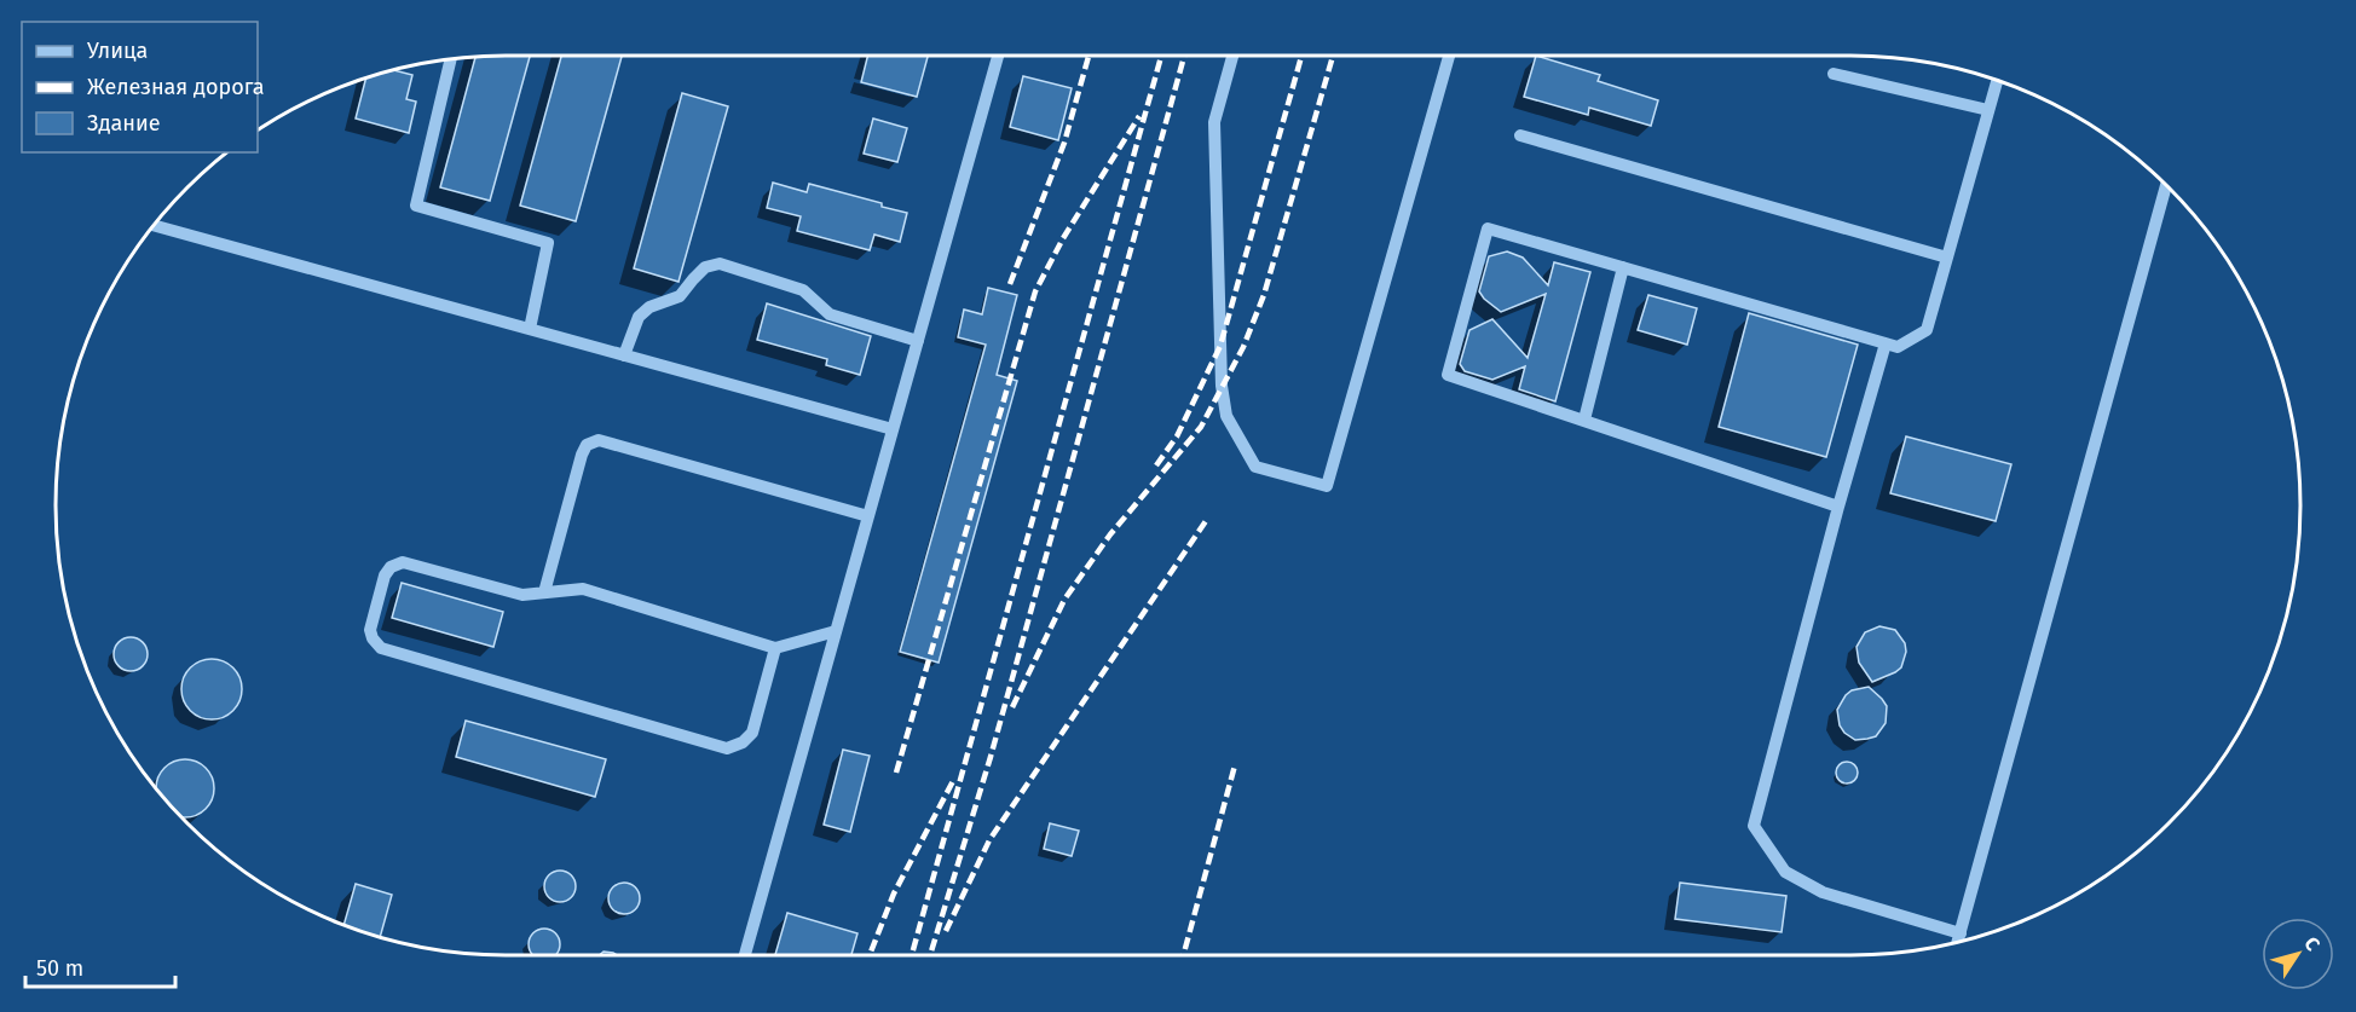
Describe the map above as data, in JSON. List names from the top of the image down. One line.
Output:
{"legend":["Улица","Железная дорога","Здание"],"scale_bar":"50 m","north":"top right"}
